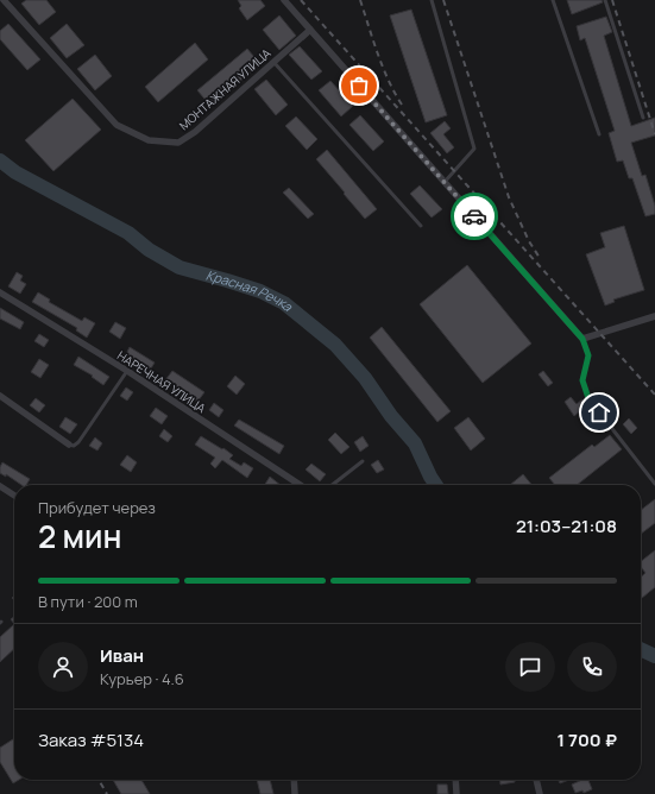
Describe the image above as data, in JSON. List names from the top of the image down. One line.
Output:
{"streets":{"street":["МОНТАЖНАЯ УЛИЦА","НАРЕЧНАЯ УЛИЦА"]},"water":["Красная Речка"],"page":{"heading":["2 мин","Прибудет через","21:03–21:08"],"panel":["Иван","Курьер · 4.6","Заказ #5134","1 700 ₽"],"bar":"В пути · 200 m"}}
